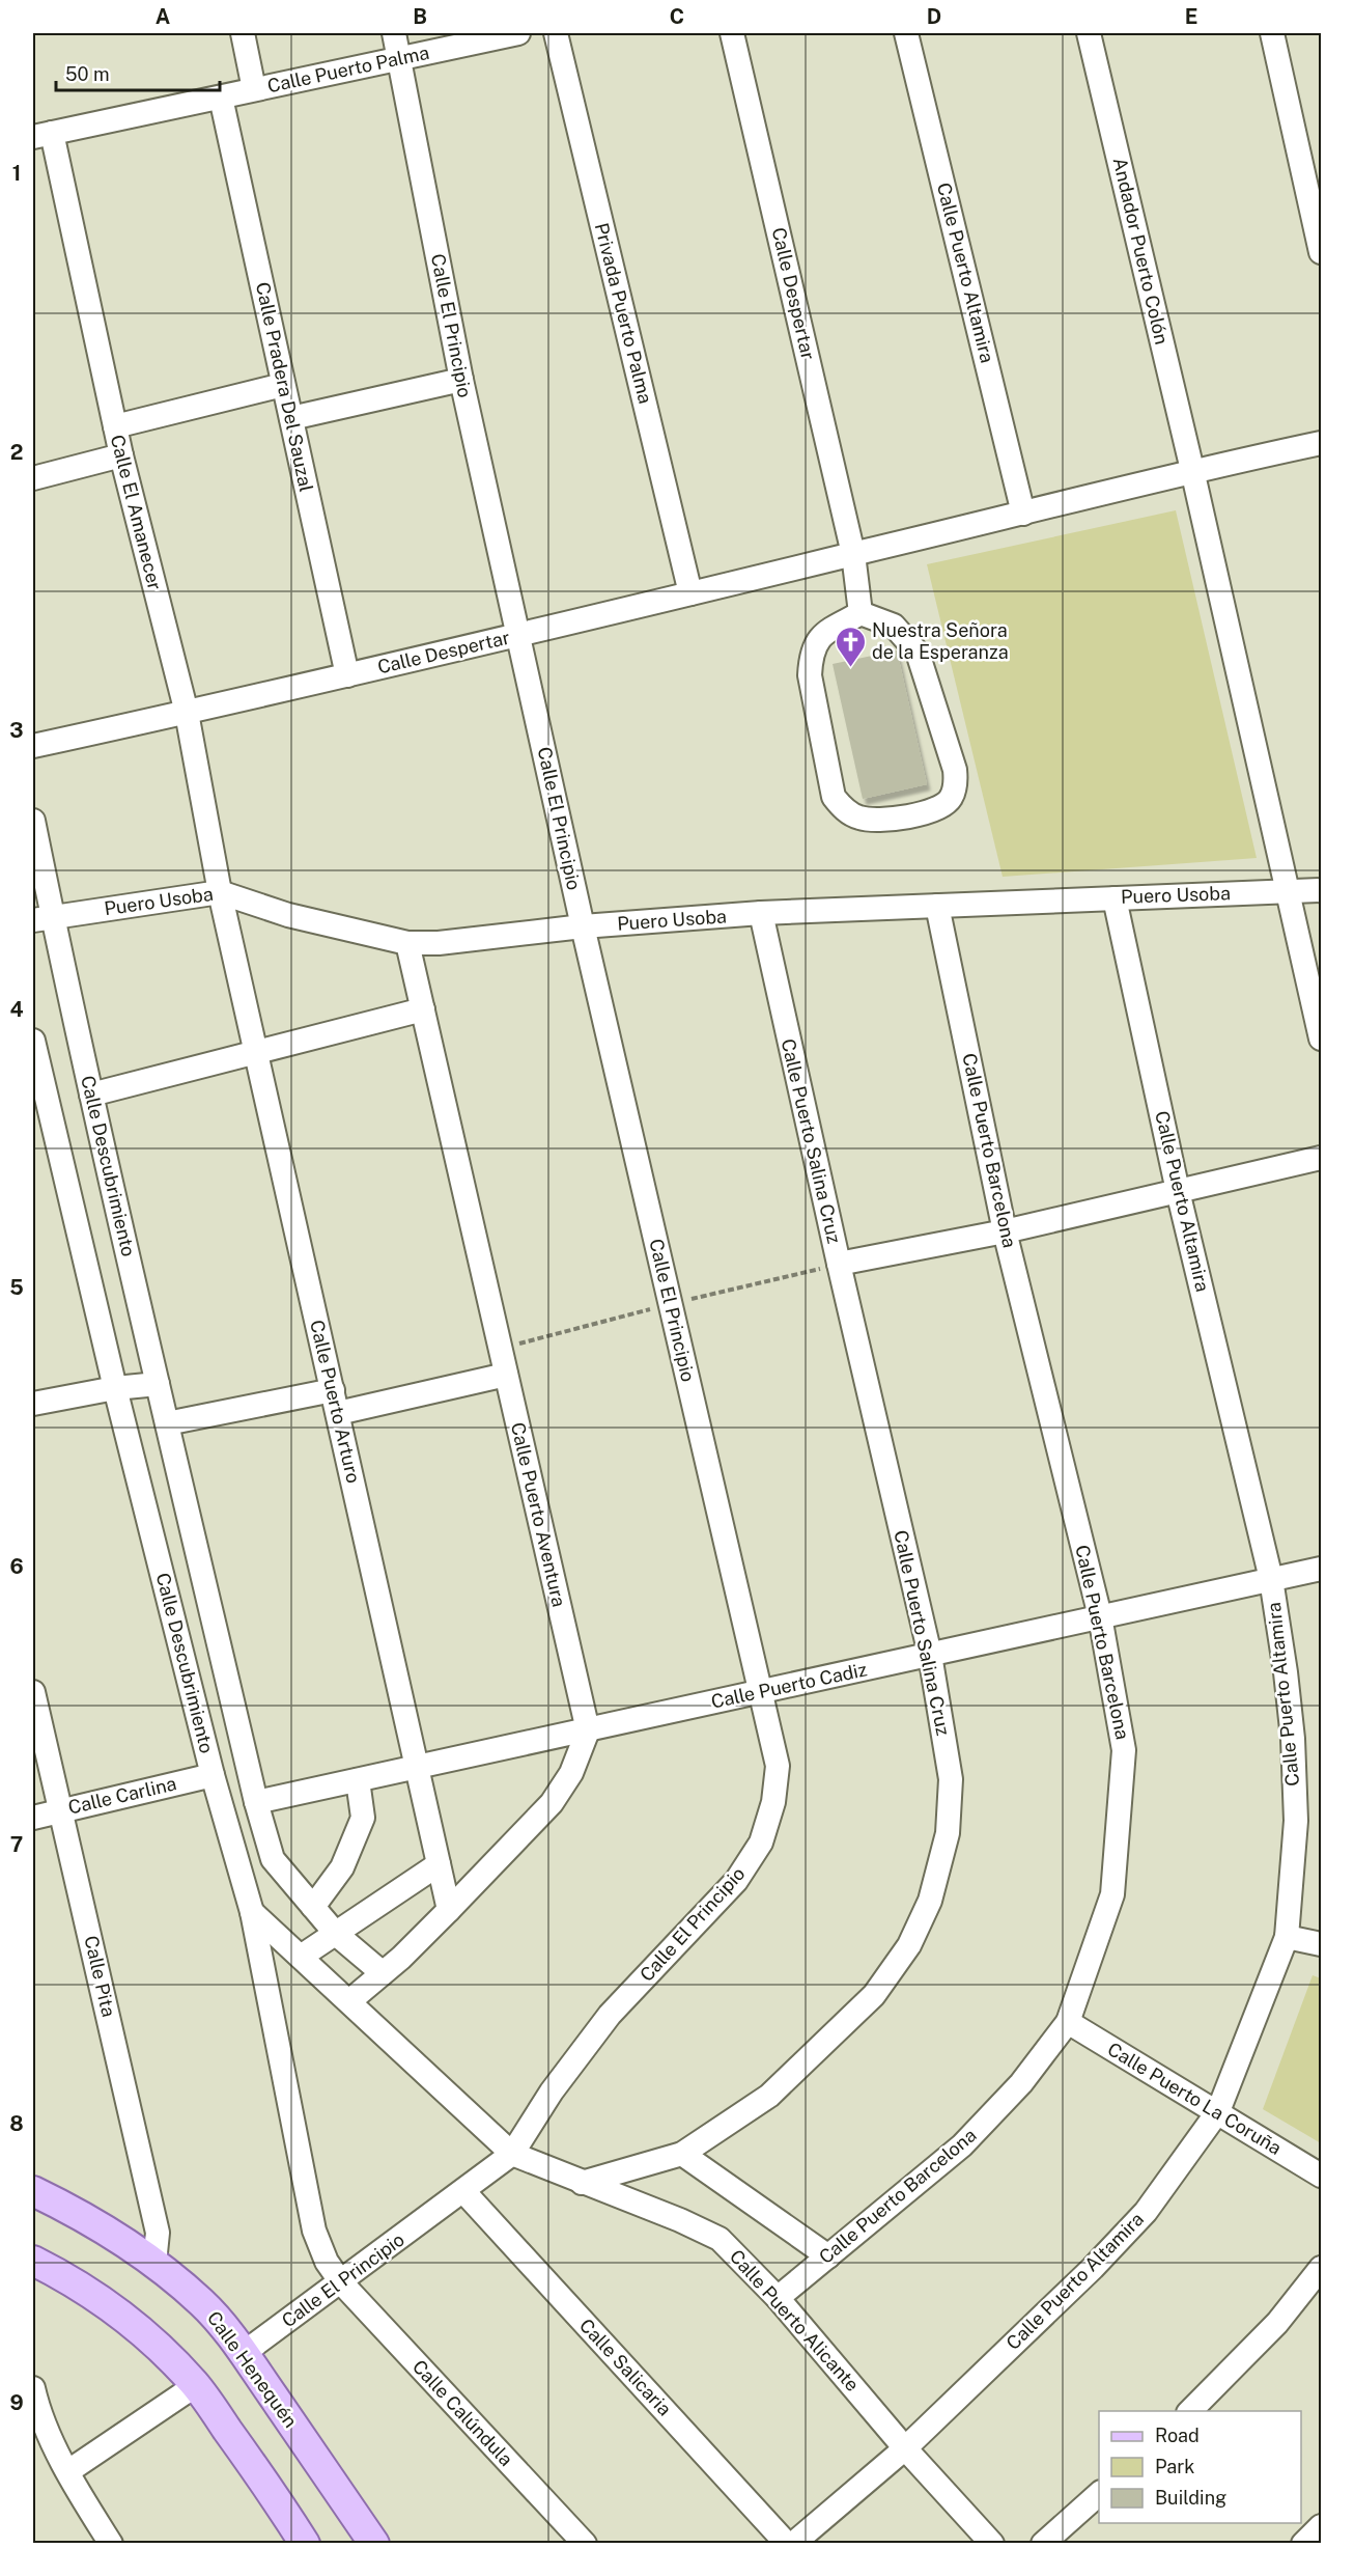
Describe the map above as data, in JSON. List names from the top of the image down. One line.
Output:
{"streets":{"main road":["Calle Henequén"],"street":["Calle Puerto Palma","Andador Puerto Colón","Calle Puerto Altamira","Calle Despertar","Privada Puerto Palma","Calle El Principio","Calle Pradera Del Sauzal","Calle El Amanecer","Puero Usoba","Calle Puerto Salina Cruz","Calle Puerto Barcelona","Calle Descubrimiento","Calle Puerto Arturo","Calle Puerto Aventura","Calle Puerto Cadiz","Calle Carlina","Calle Pita","Calle Puerto La Coruña","Calle Puerto Alicante","Calle Salicaria","Calle Calúndula"]},"crossings":[["Calle Puerto Palma","Calle El Principio"],["Calle Puerto Palma","Calle Pradera Del Sauzal"],["Calle Puerto Palma","Calle El Amanecer"],["Andador Puerto Colón","Calle Despertar"],["Andador Puerto Colón","Puero Usoba"],["Calle Puerto Altamira","Calle Despertar"],["Calle Puerto Altamira","Puero Usoba"],["Calle Puerto Altamira","Calle Puerto Cadiz"],["Calle Puerto Altamira","Calle Puerto La Coruña"],["Calle Puerto Altamira","Calle Puerto Alicante"],["Calle Despertar","Privada Puerto Palma"],["Calle Despertar","Calle El Principio"],["Calle Despertar","Calle Pradera Del Sauzal"],["Calle Despertar","Calle El Amanecer"],["Calle El Principio","Puero Usoba"],["Calle El Principio","Calle Descubrimiento"],["Calle El Principio","Calle Puerto Cadiz"],["Calle El Principio","Calle Puerto Alicante"],["Calle El Principio","Calle Salicaria"],["Calle El Principio","Calle Henequén"],["Calle El Principio","Calle Calúndula"],["Calle El Amanecer","Puero Usoba"],["Calle El Amanecer","Calle Puerto Arturo"],["Puero Usoba","Calle Puerto Salina Cruz"],["Puero Usoba","Calle Puerto Barcelona"],["Puero Usoba","Calle Descubrimiento"],["Puero Usoba","Calle Puerto Arturo"],["Puero Usoba","Calle Puerto Aventura"],["Calle Puerto Salina Cruz","Calle Puerto Cadiz"],["Calle Puerto Salina Cruz","Calle Puerto Alicante"],["Calle Puerto Barcelona","Calle Puerto Cadiz"],["Calle Puerto Barcelona","Calle Puerto La Coruña"],["Calle Puerto Barcelona","Calle Puerto Alicante"],["Calle Descubrimiento","Calle Puerto Cadiz"],["Calle Descubrimiento","Calle Carlina"],["Calle Descubrimiento","Calle Calúndula"],["Calle Puerto Arturo","Calle Puerto Cadiz"],["Calle Puerto Aventura","Calle Puerto Cadiz"],["Calle Carlina","Calle Pita"],["Calle Pita","Calle Henequén"]],"places":{"church":["Nuestra Señora de la Esperanza"]},"legend":["Road","Park","Building"],"scale_bar":"50 m","grid":{"columns":["A","B","C","D","E"],"rows":["1","2","3","4","5","6","7","8","9"]}}
